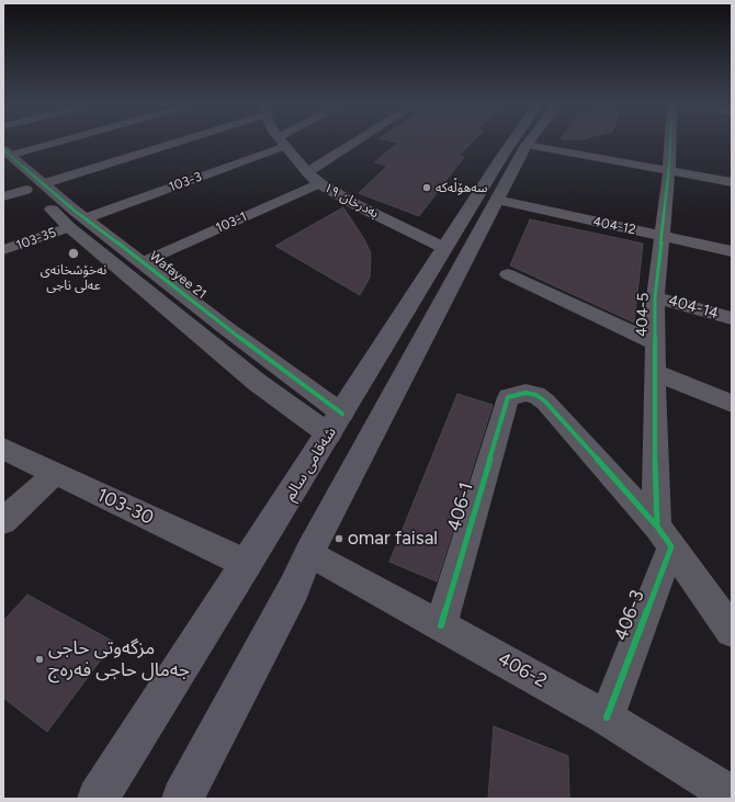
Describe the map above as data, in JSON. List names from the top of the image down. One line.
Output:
{"streets":{"main road":["بەدرخان ١٩","شەقامی سالم"],"street":["103-3","103-1","404-12","103-35","Wafayee 21","404-14","404-5","103-30","406-1","406-3","406-2"]},"crossings":[["103-3","103-35"],["103-3","Wafayee 21"],["بەدرخان ١٩","103-1"],["بەدرخان ١٩","شەقامی سالم"],["103-1","Wafayee 21"],["404-12","404-5"],["103-35","Wafayee 21"],["Wafayee 21","شەقامی سالم"],["404-14","404-5"],["404-5","406-1"],["404-5","406-3"],["شەقامی سالم","103-30"],["406-1","406-3"],["406-1","406-2"],["406-3","406-2"]],"places":["سەهۆڵەکە","نەخۆشخانەی عەلی ناجی","omar faisal","مزگه‌وتی حاجی جەمال حاجی فەرەج"]}
